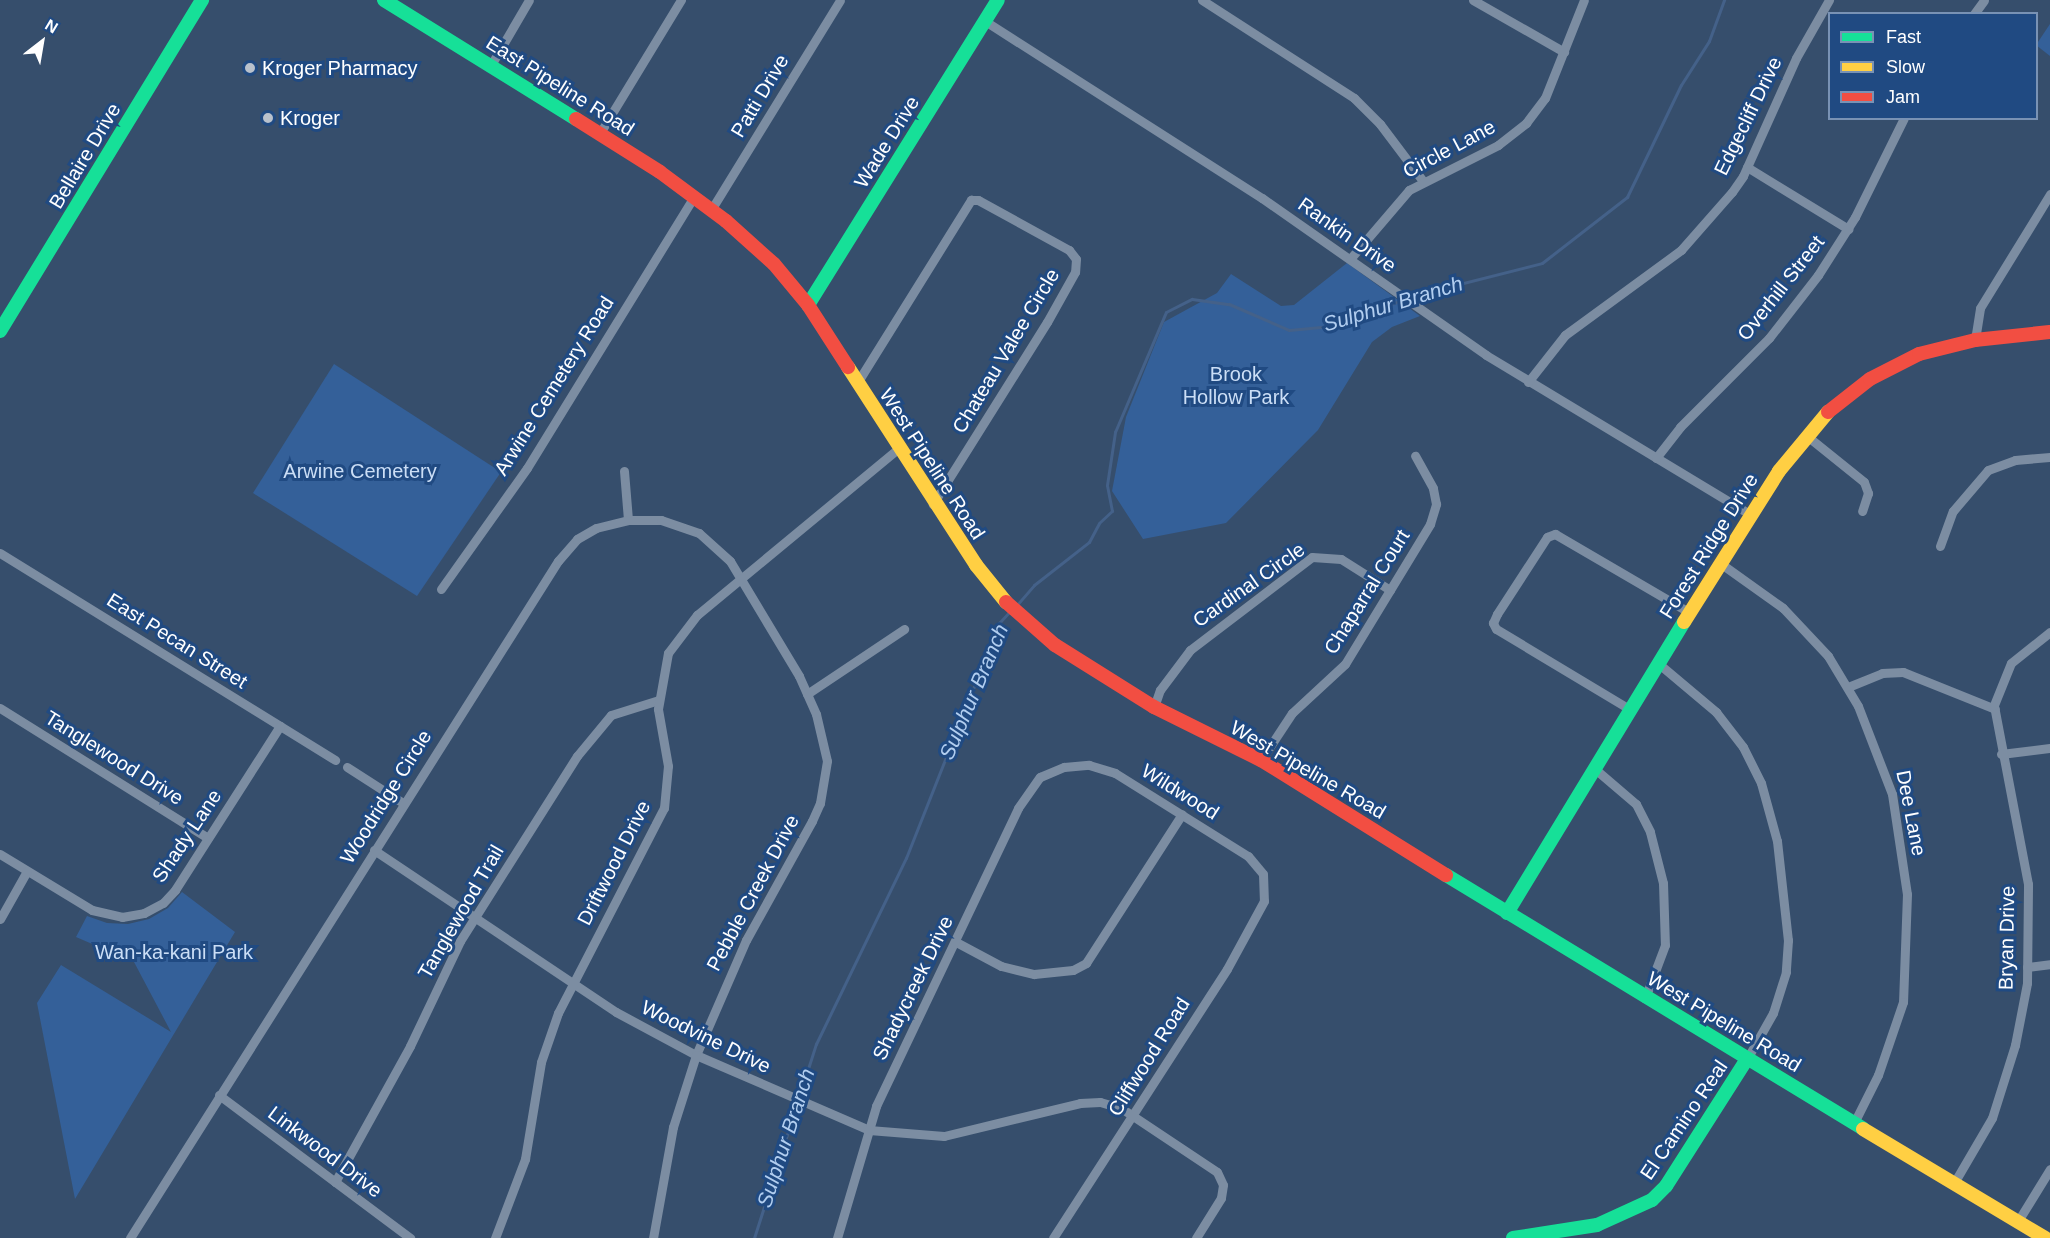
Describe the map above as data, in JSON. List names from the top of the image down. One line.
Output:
{"streets":{"main road":["East Pipeline Road","Wade Drive","Bellaire Drive","West Pipeline Road","Forest Ridge Drive","El Camino Real"],"street":["Patti Drive","Edgecliff Drive","Circle Lane","Rankin Drive","Overhill Street","Chateau Valee Circle","Arwine Cemetery Road","Cardinal Circle","Chaparral Court","East Pecan Street","Tanglewood Drive","Wildwood","Woodridge Circle","Dee Lane","Shady Lane","Driftwood Drive","Pebble Creek Drive","Tanglewood Trail","Bryan Drive","Shadycreek Drive","Woodvine Drive","Cliffwood Road","Linkwood Drive"]},"crossings":[["East Pipeline Road","Patti Drive"],["East Pipeline Road","Arwine Cemetery Road"],["East Pipeline Road","West Pipeline Road"],["Patti Drive","West Pipeline Road"],["Edgecliff Drive","Rankin Drive"],["Wade Drive","Rankin Drive"],["Wade Drive","West Pipeline Road"],["Circle Lane","Rankin Drive"],["Rankin Drive","Overhill Street"],["Rankin Drive","Forest Ridge Drive"],["Chateau Valee Circle","West Pipeline Road"],["West Pipeline Road","Forest Ridge Drive"],["West Pipeline Road","Cardinal Circle"],["West Pipeline Road","Chaparral Court"],["West Pipeline Road","Dee Lane"],["West Pipeline Road","Driftwood Drive"],["West Pipeline Road","Bryan Drive"],["West Pipeline Road","El Camino Real"],["Forest Ridge Drive","Dee Lane"],["Cardinal Circle","Chaparral Court"],["East Pecan Street","Shady Lane"],["Tanglewood Drive","Shady Lane"],["Wildwood","Shadycreek Drive"],["Wildwood","Cliffwood Road"],["Woodridge Circle","Driftwood Drive"],["Woodridge Circle","Pebble Creek Drive"],["Woodridge Circle","Woodvine Drive"],["Woodridge Circle","Linkwood Drive"],["Driftwood Drive","Pebble Creek Drive"],["Driftwood Drive","Tanglewood Trail"],["Driftwood Drive","Woodvine Drive"],["Pebble Creek Drive","Woodvine Drive"],["Tanglewood Trail","Woodvine Drive"],["Tanglewood Trail","Linkwood Drive"],["Shadycreek Drive","Woodvine Drive"],["Woodvine Drive","Cliffwood Road"]],"water":["Sulphur Branch"],"parks":["Brook Hollow Park","Arwine Cemetery","Wan-ka-kani Park"],"places":["Kroger Pharmacy","Kroger"],"legend":["Fast","Slow","Jam"],"north":"top right"}
